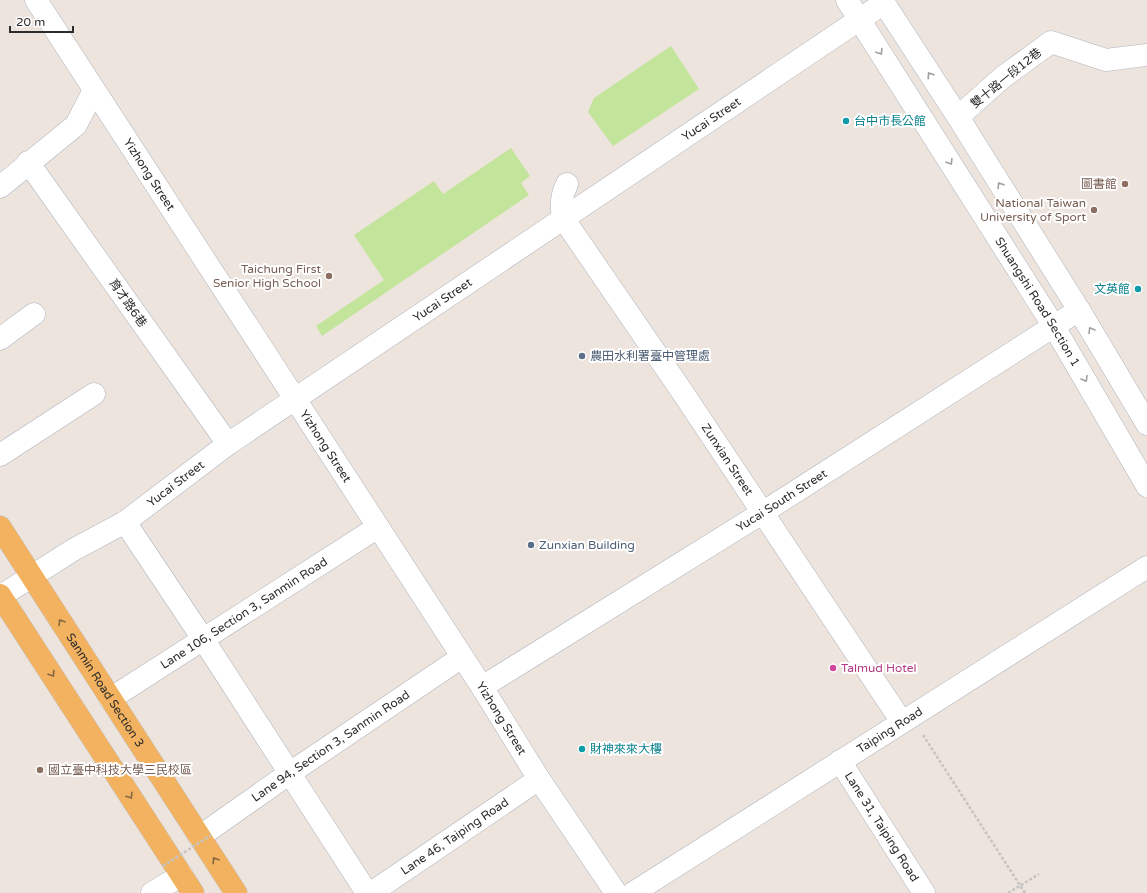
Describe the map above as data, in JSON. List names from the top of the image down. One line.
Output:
{"streets":{"main road":["Sanmin Road Section 3"],"street":["雙十路一段12巷","Yucai Street","Yizhong Street","Shuangshi Road Section 1","育才路6巷","Zunxian Street","Yucai South Street","Lane 106, Section 3, Sanmin Road","Taiping Road","Lane 94, Section 3, Sanmin Road","Lane 31, Taiping Road","Lane 46, Taiping Road"]},"crossings":[["Yucai Street","Yizhong Street"],["Yucai Street","Shuangshi Road Section 1"],["Yucai Street","育才路6巷"],["Yucai Street","Zunxian Street"],["Yucai Street","Sanmin Road Section 3"],["Yizhong Street","Yucai South Street"],["Yizhong Street","Lane 106, Section 3, Sanmin Road"],["Yizhong Street","Lane 94, Section 3, Sanmin Road"],["Yizhong Street","Lane 46, Taiping Road"],["Shuangshi Road Section 1","Yucai South Street"],["Zunxian Street","Yucai South Street"],["Zunxian Street","Taiping Road"],["Lane 106, Section 3, Sanmin Road","Sanmin Road Section 3"],["Sanmin Road Section 3","Lane 94, Section 3, Sanmin Road"],["Taiping Road","Lane 31, Taiping Road"]],"places":["台中市長公館","圖書館","National Taiwan University of Sport","Taichung First Senior High School","文英館","農田水利署臺中管理處","Zunxian Building","Talmud Hotel","財神來來大樓","國立臺中科技大學三民校區"],"scale_bar":"20 m"}
